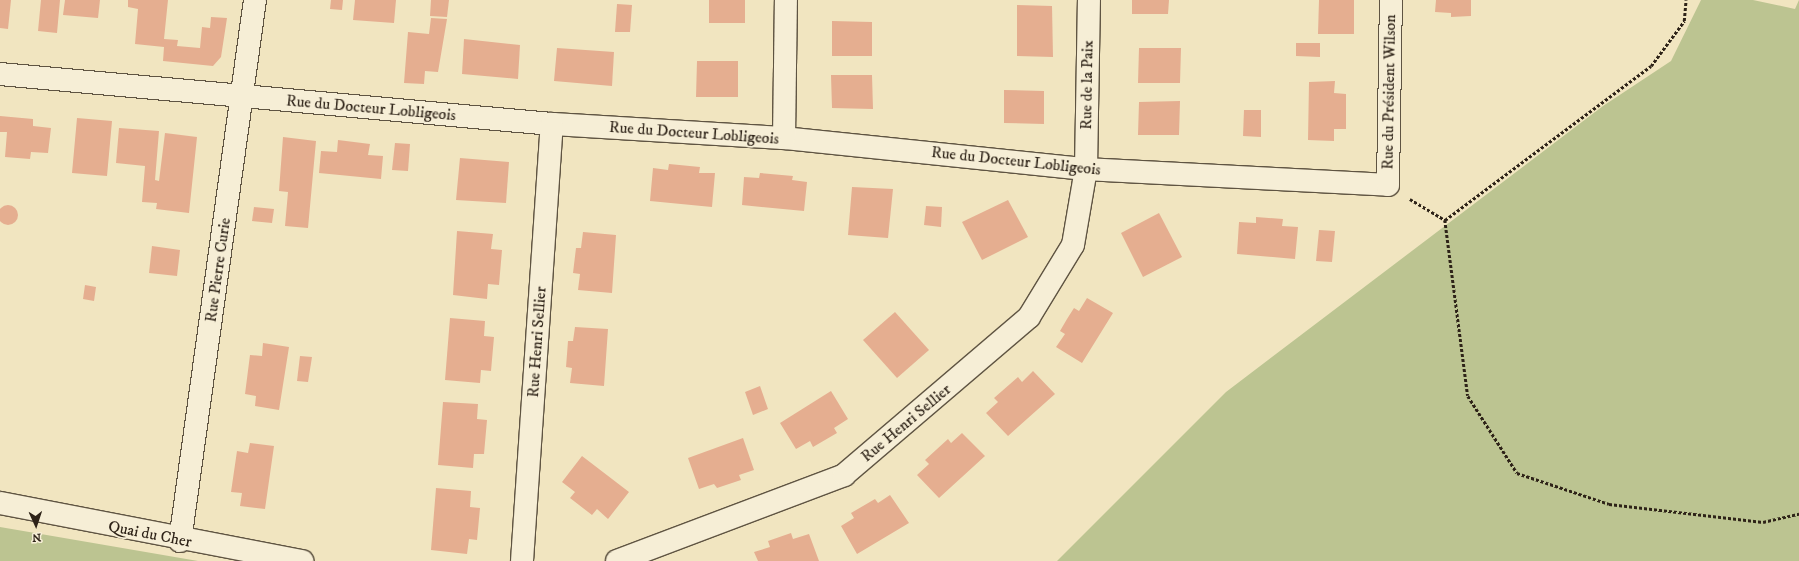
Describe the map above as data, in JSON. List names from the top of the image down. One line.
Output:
{"streets":{"street":["Rue de la Paix","Rue du Président Wilson","Rue du Docteur Lobligeois","Rue Pierre Curie","Rue Henri Sellier","Quai du Cher"]},"crossings":[["Rue de la Paix","Rue du Docteur Lobligeois"],["Rue de la Paix","Rue Henri Sellier"],["Rue du Président Wilson","Rue du Docteur Lobligeois"],["Rue du Docteur Lobligeois","Rue Pierre Curie"],["Rue du Docteur Lobligeois","Rue Henri Sellier"],["Rue Pierre Curie","Quai du Cher"]],"north":"bottom"}
